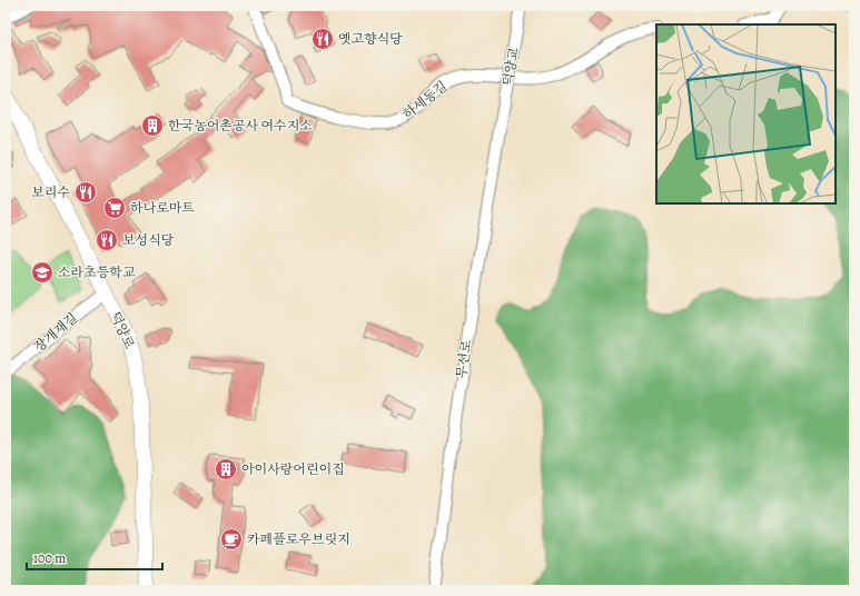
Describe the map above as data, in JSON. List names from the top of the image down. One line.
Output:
{"streets":{"main road":["덕양로"],"street":["덕양교","하세동길","장개재길","무선로"]},"crossings":[["덕양교","무선로"],["덕양로","장개재길"]],"places":{"restaurant":["옛고향식당","보리수","보성식당"],"building":["한국농어촌공사 여수지소","아이사랑어린이집"],"supermarket":["하나로마트"],"school or university":["소라초등학교"],"cafe":["카페플로우브릿지"]},"scale_bar":"100 m"}
